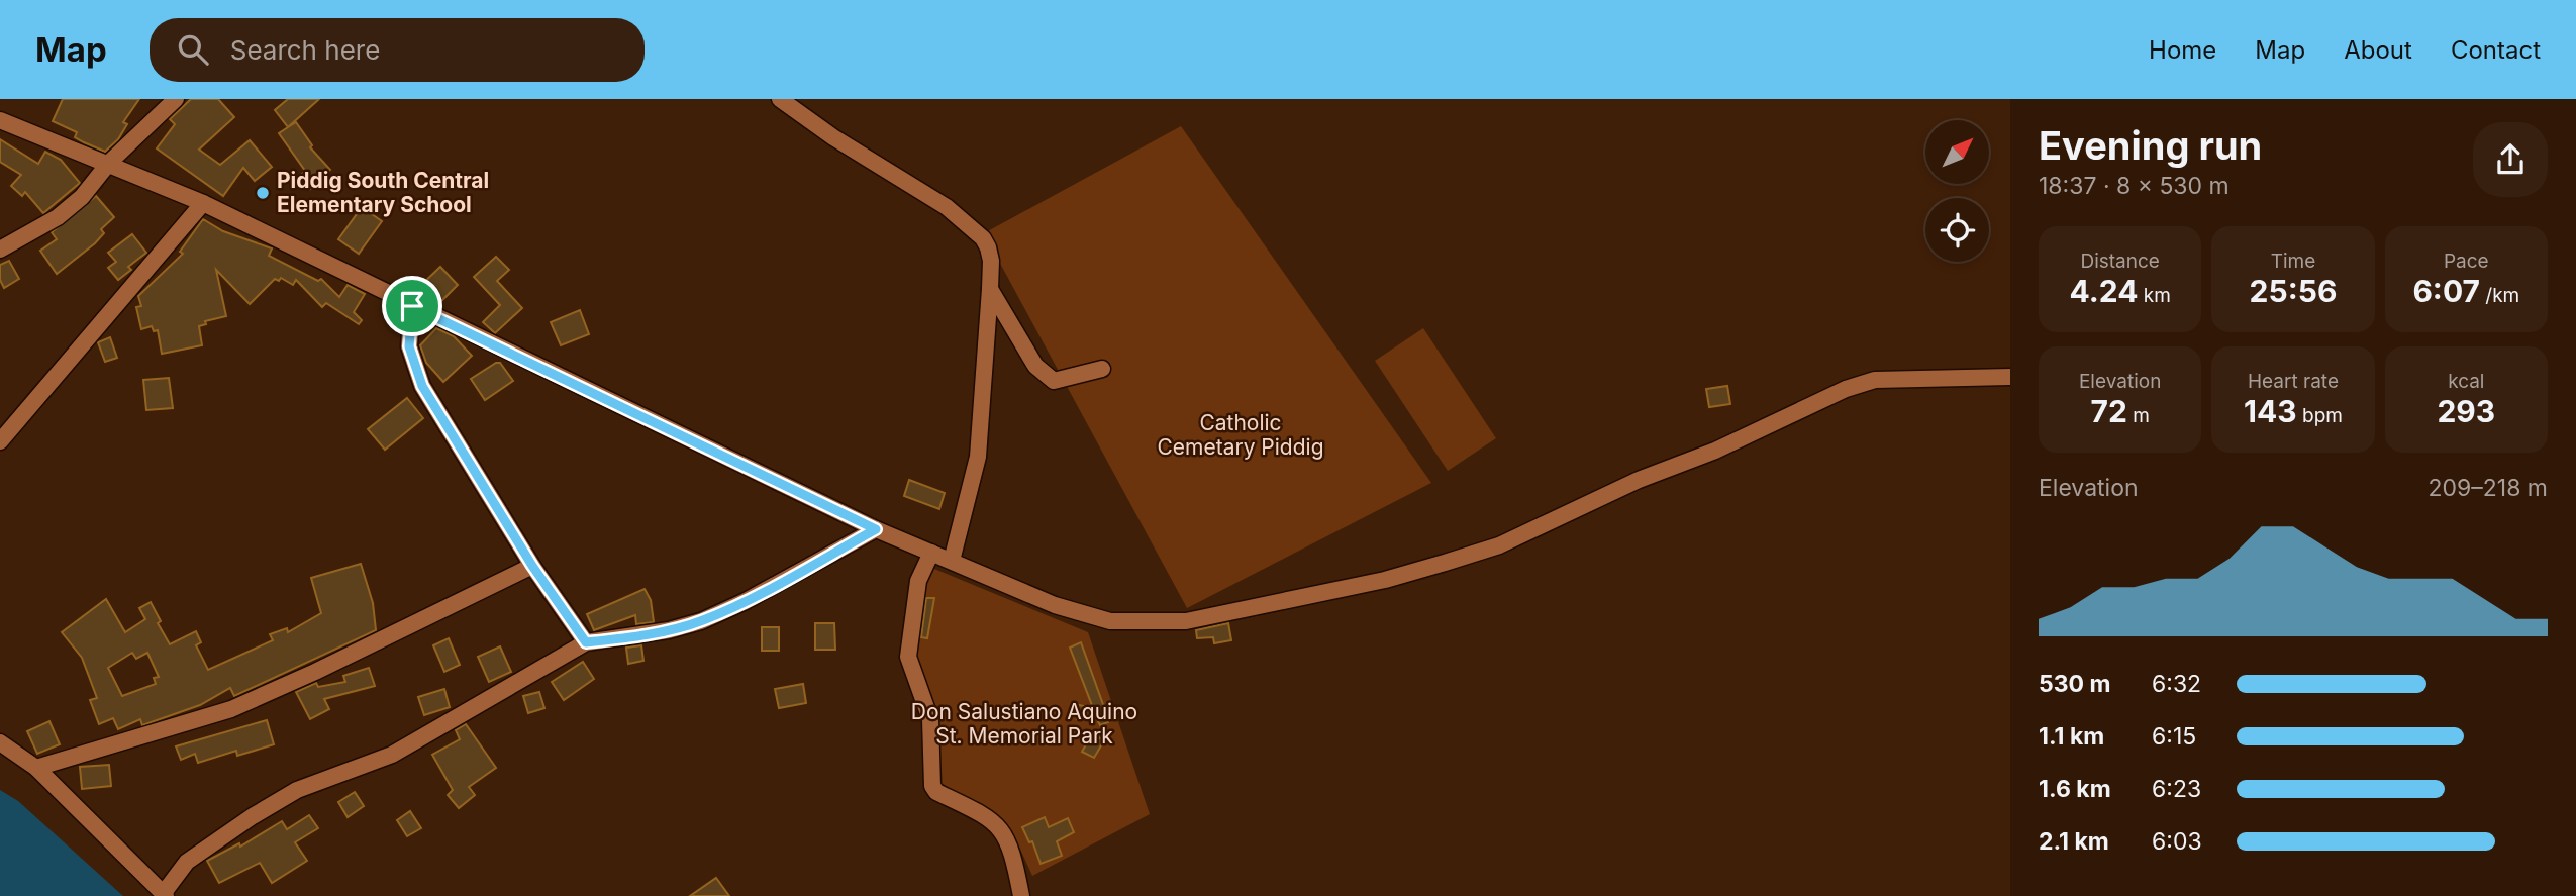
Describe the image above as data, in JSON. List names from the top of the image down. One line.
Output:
{"parks":["Catholic Cemetary Piddig","Don Salustiano Aquino St. Memorial Park"],"places":["Piddig South Central Elementary School"],"north":"top right","page":{"header":"Map","search":"Search here","nav":["Home","Map","About","Contact"],"heading":["Evening run","18:37 · 8 × 530 m"],"stats":[["Distance","4.24 km"],["Time","25:56"],["Pace","6:07 /km"],["Elevation","72 m"],["Heart rate","143 bpm"],["kcal","293"]],"chart":["Elevation","209–218 m"],"list":[{"name":"530 m","note":"6:32"},{"name":"1.1 km","note":"6:15"},{"name":"1.6 km","note":"6:23"},{"name":"2.1 km","note":"6:03"}]}}
